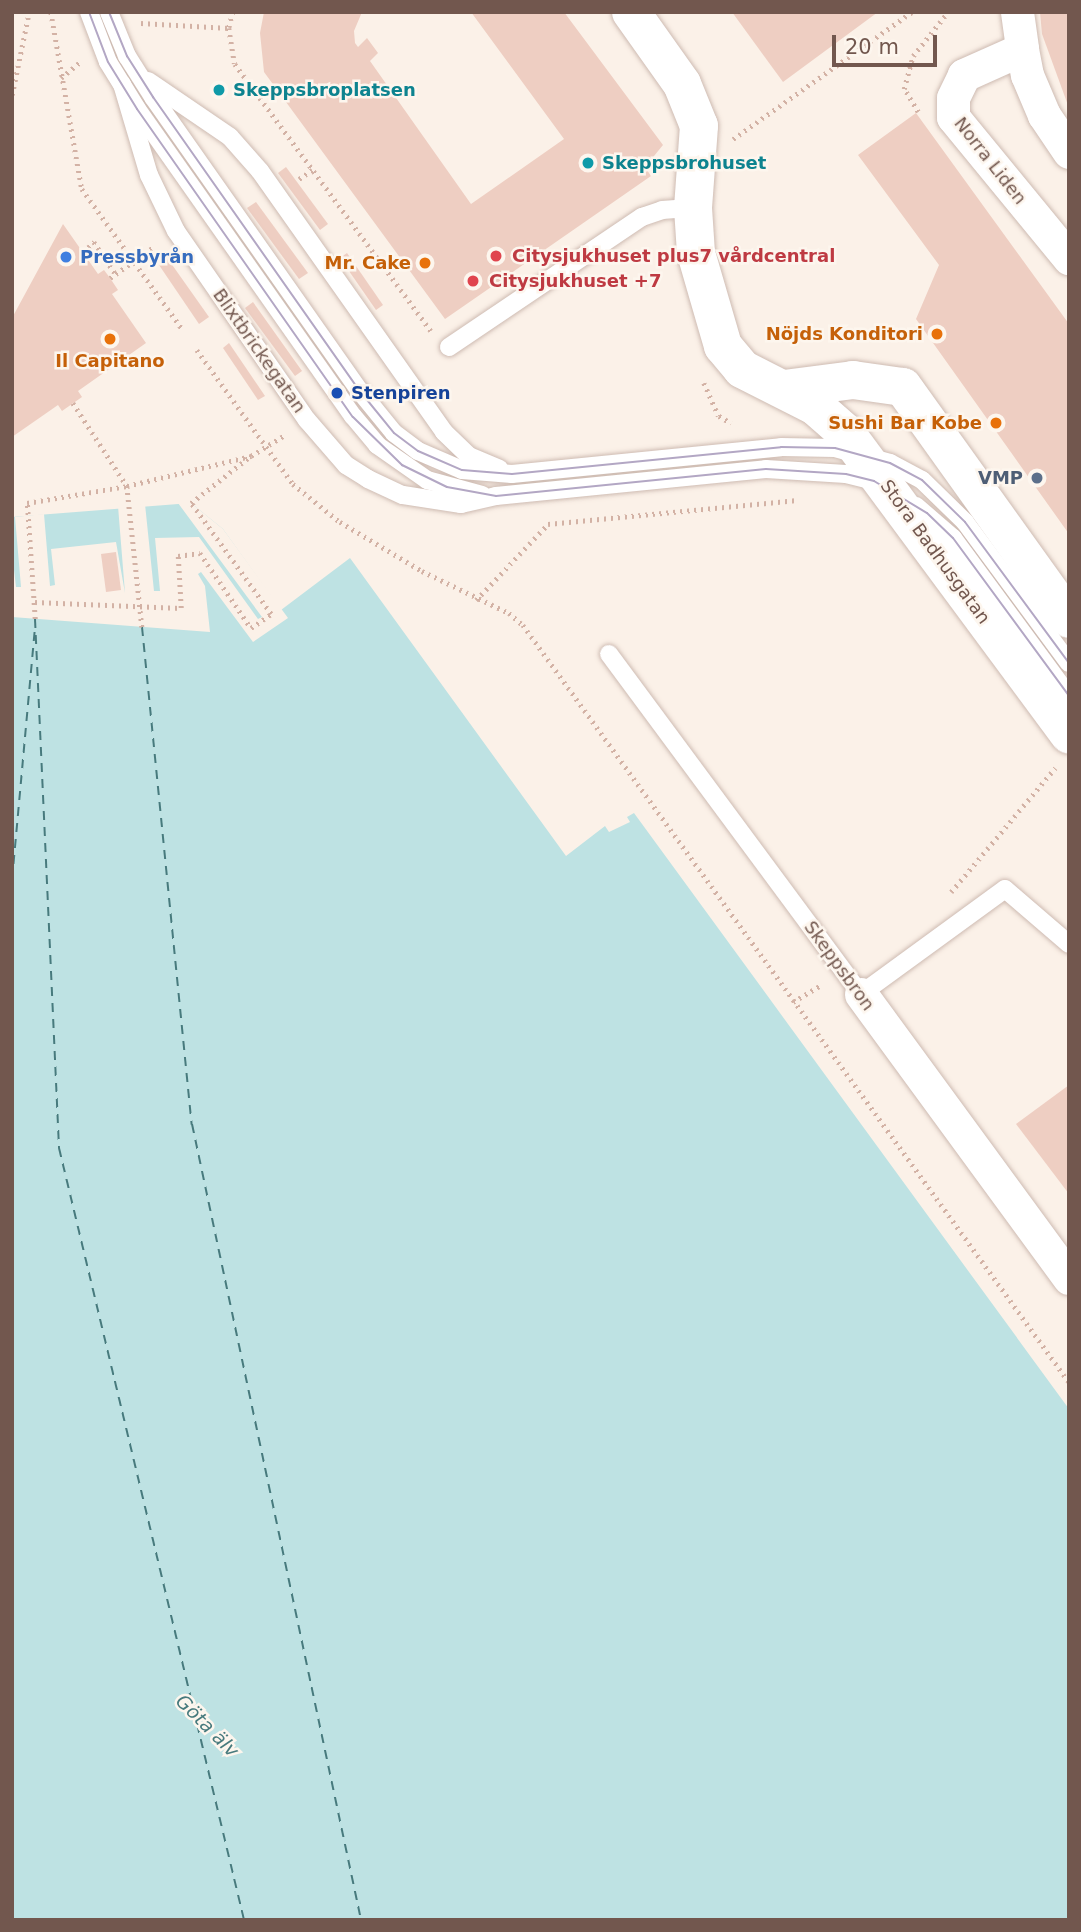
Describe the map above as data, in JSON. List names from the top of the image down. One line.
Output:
{"streets":{"street":["Norra Liden","Stora Badhusgatan","Skeppsbron"],"lane":["Blixtbrickegatan"]},"crossings":[["Blixtbrickegatan","Stora Badhusgatan"]],"water":["Göta älv"],"places":["Skeppsbroplatsen","Skeppsbrohuset","Citysjukhuset plus7 vårdcentral","Pressbyrån","Mr. Cake","Citysjukhuset +7","Nöjds Konditori","Il Capitano","Stenpiren","Sushi Bar Kobe","VMP"],"scale_bar":"20 m"}
